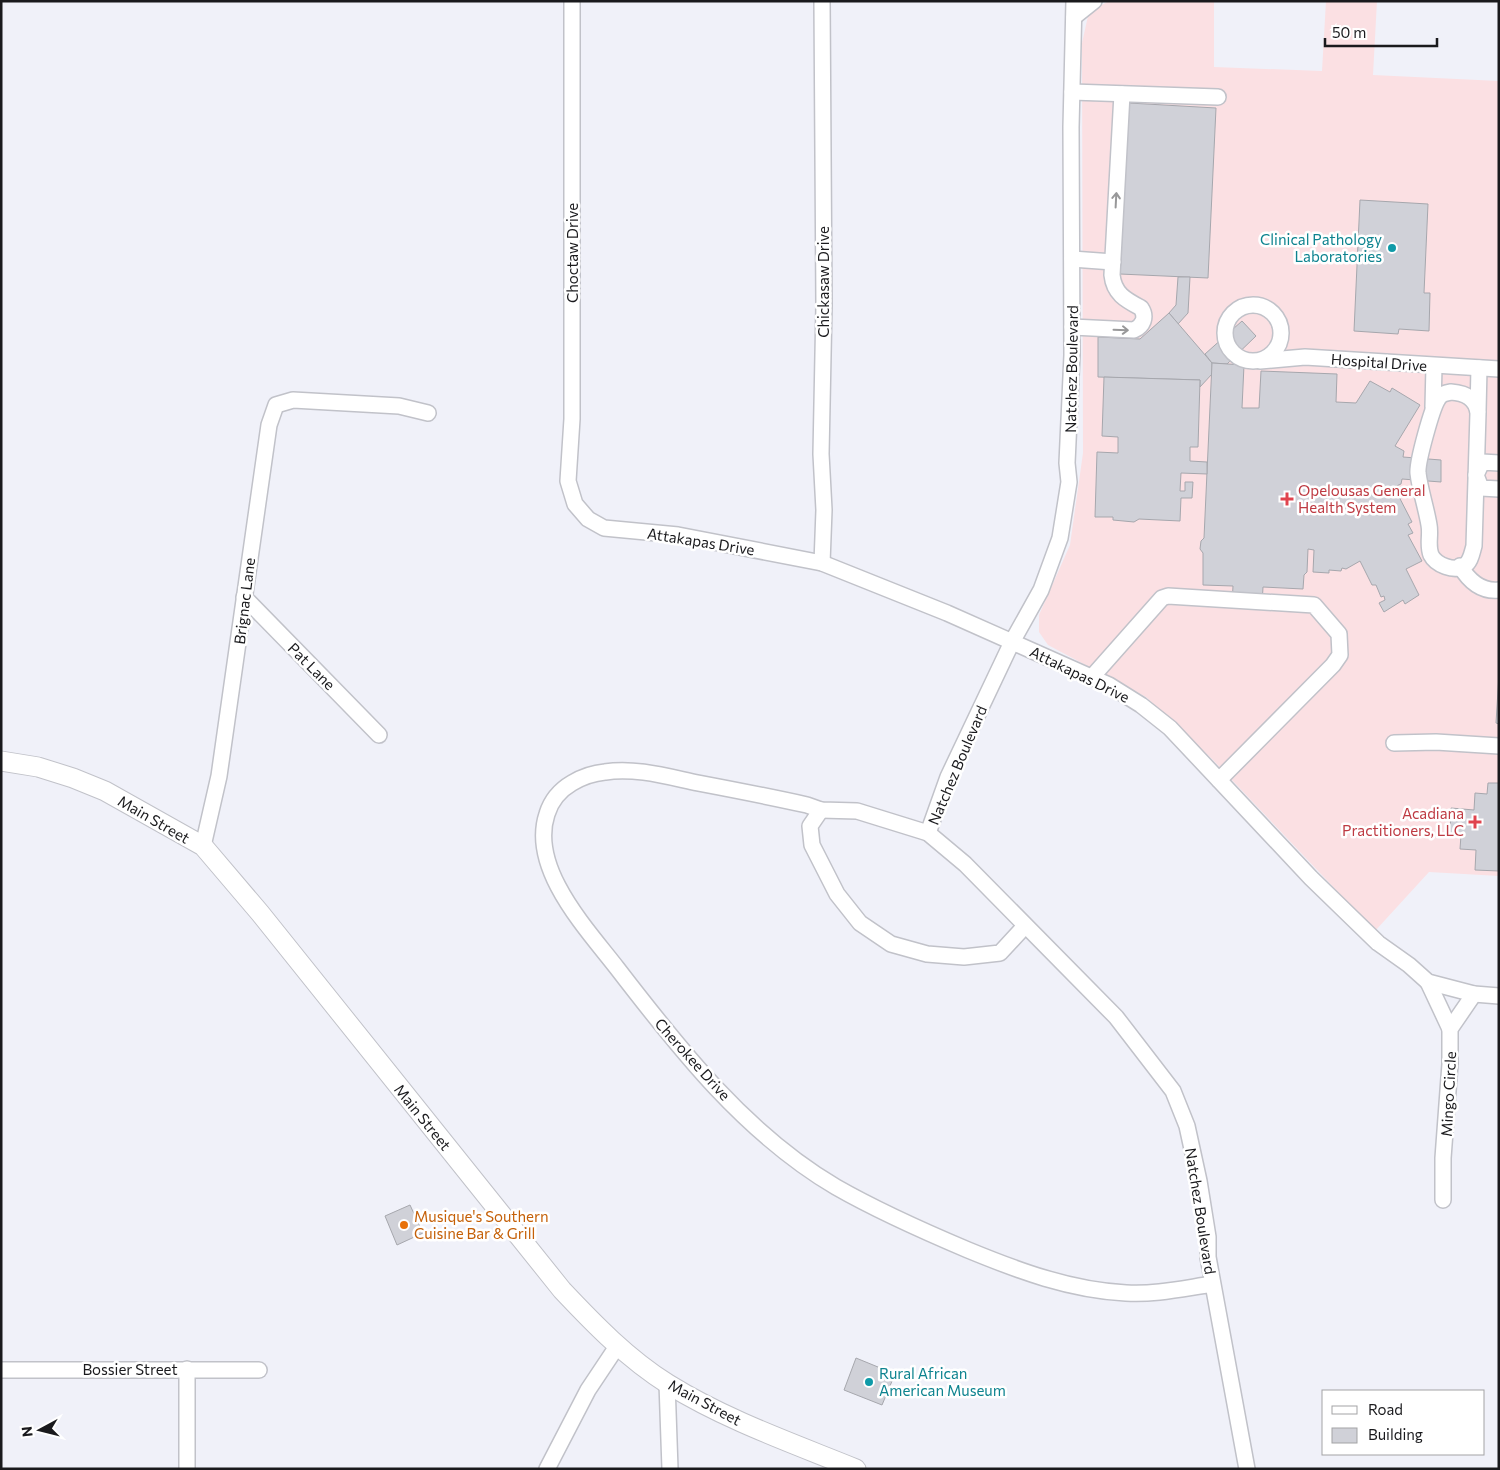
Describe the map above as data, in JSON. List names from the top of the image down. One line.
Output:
{"streets":{"main road":["Main Street"],"street":["Choctaw Drive","Chickasaw Drive","Hospital Drive","Natchez Boulevard","Attakapas Drive","Brignac Lane","Pat Lane","Cherokee Drive","Mingo Circle","Bossier Street"]},"crossings":[["Choctaw Drive","Attakapas Drive"],["Chickasaw Drive","Attakapas Drive"],["Natchez Boulevard","Attakapas Drive"],["Natchez Boulevard","Cherokee Drive"],["Attakapas Drive","Mingo Circle"],["Brignac Lane","Pat Lane"],["Brignac Lane","Main Street"]],"places":{"other":["Clinical Pathology Laboratories","Musique's Southern Cuisine Bar & Grill","Rural African American Museum"],"health":["Opelousas General Health System","Acadiana Practitioners, LLC"]},"legend":["Road","Building"],"scale_bar":"50 m","north":"left"}
